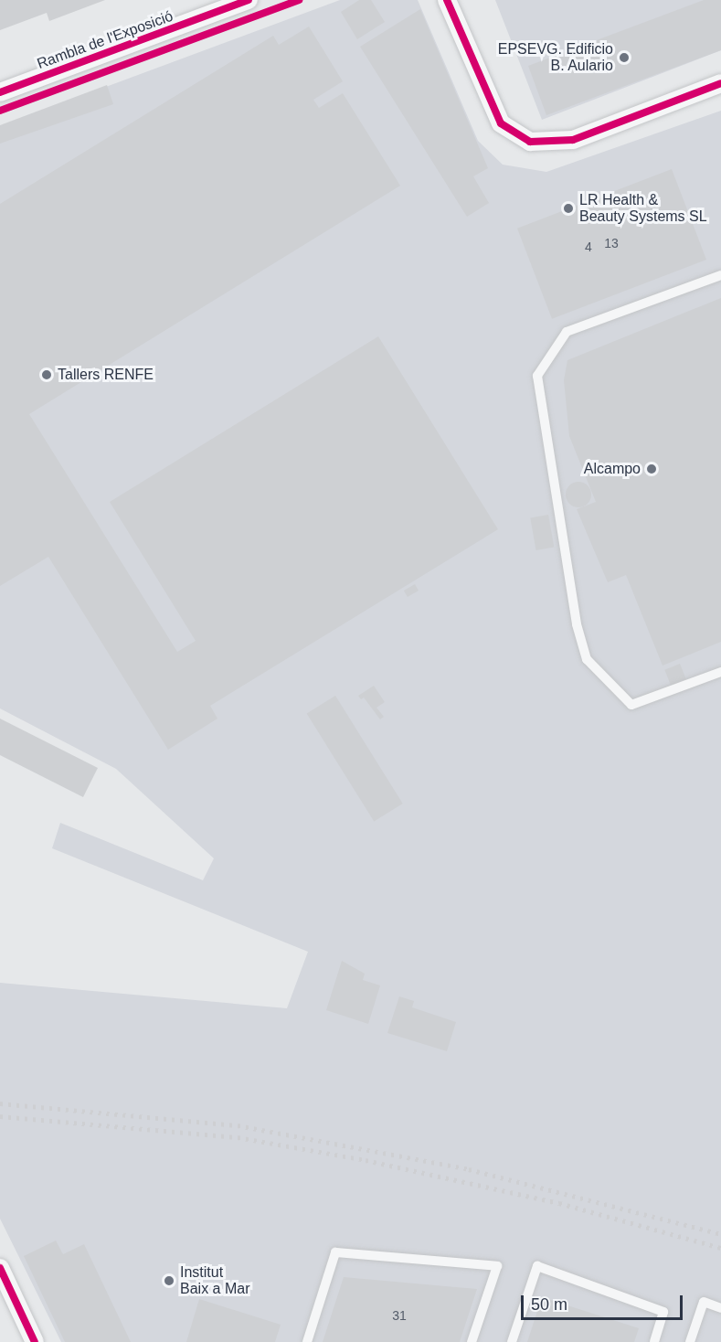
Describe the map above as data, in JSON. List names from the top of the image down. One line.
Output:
{"streets":{"street":["Rambla de l'Exposició"]},"places":["EPSEVG. Edificio B. Aulario","LR Health & Beauty Systems SL","Tallers RENFE","Alcampo","Institut Baix a Mar"],"house_numbers":["13","4","31"],"scale_bar":"50 m"}
